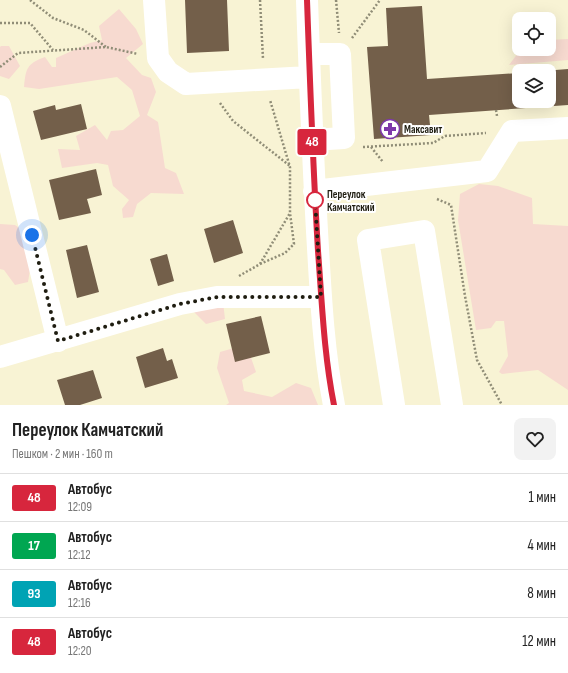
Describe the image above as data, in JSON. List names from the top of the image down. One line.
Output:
{"places":{"pharmacy":["Максавит"],"other":["Переулок Камчатский"]},"lines":["bus line 48"],"page":{"on_map":"48","heading":["Переулок Камчатский","Пешком · 2 мин · 160 m"],"list":[{"mark":"48","name":"Автобус","note":"12:09","value":"1 мин"},{"mark":"17","name":"Автобус","note":"12:12","value":"4 мин"},{"mark":"93","name":"Автобус","note":"12:16","value":"8 мин"},{"mark":"48","name":"Автобус","note":"12:20","value":"12 мин"}]}}
